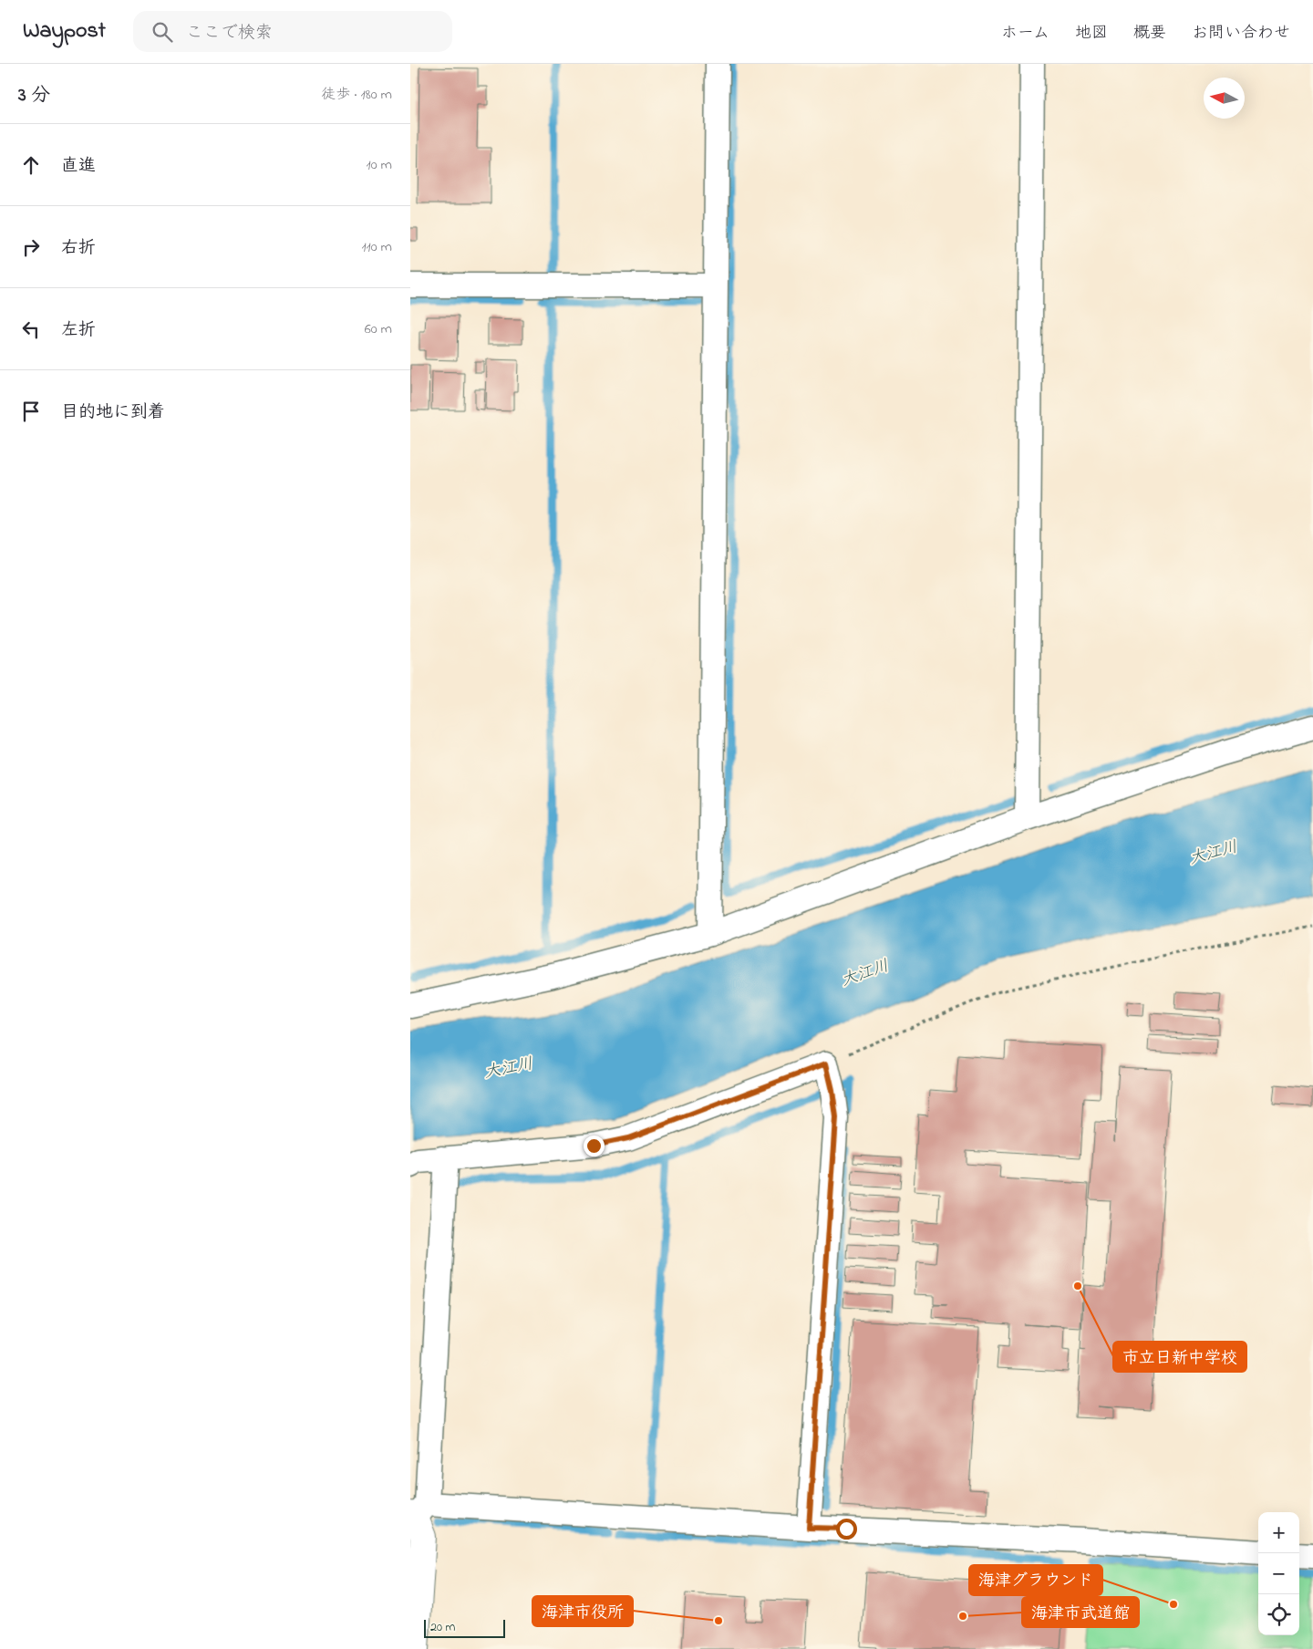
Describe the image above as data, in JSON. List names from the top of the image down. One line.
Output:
{"water":["大江川"],"places":["市立日新中学校","海津グラウンド","海津市武道館","海津市役所"],"scale_bar":"20 m","north":"left","page":{"header":"Waypost","search":"ここで検索","nav":["ホーム","地図","概要","お問い合わせ"],"heading":["3 分","徒歩 · 180 m"],"list":[["直進","10 m"],["右折","110 m"],["左折","60 m"],"目的地に到着"],"map_buttons":["+","−"],"scale":"20 m"}}
